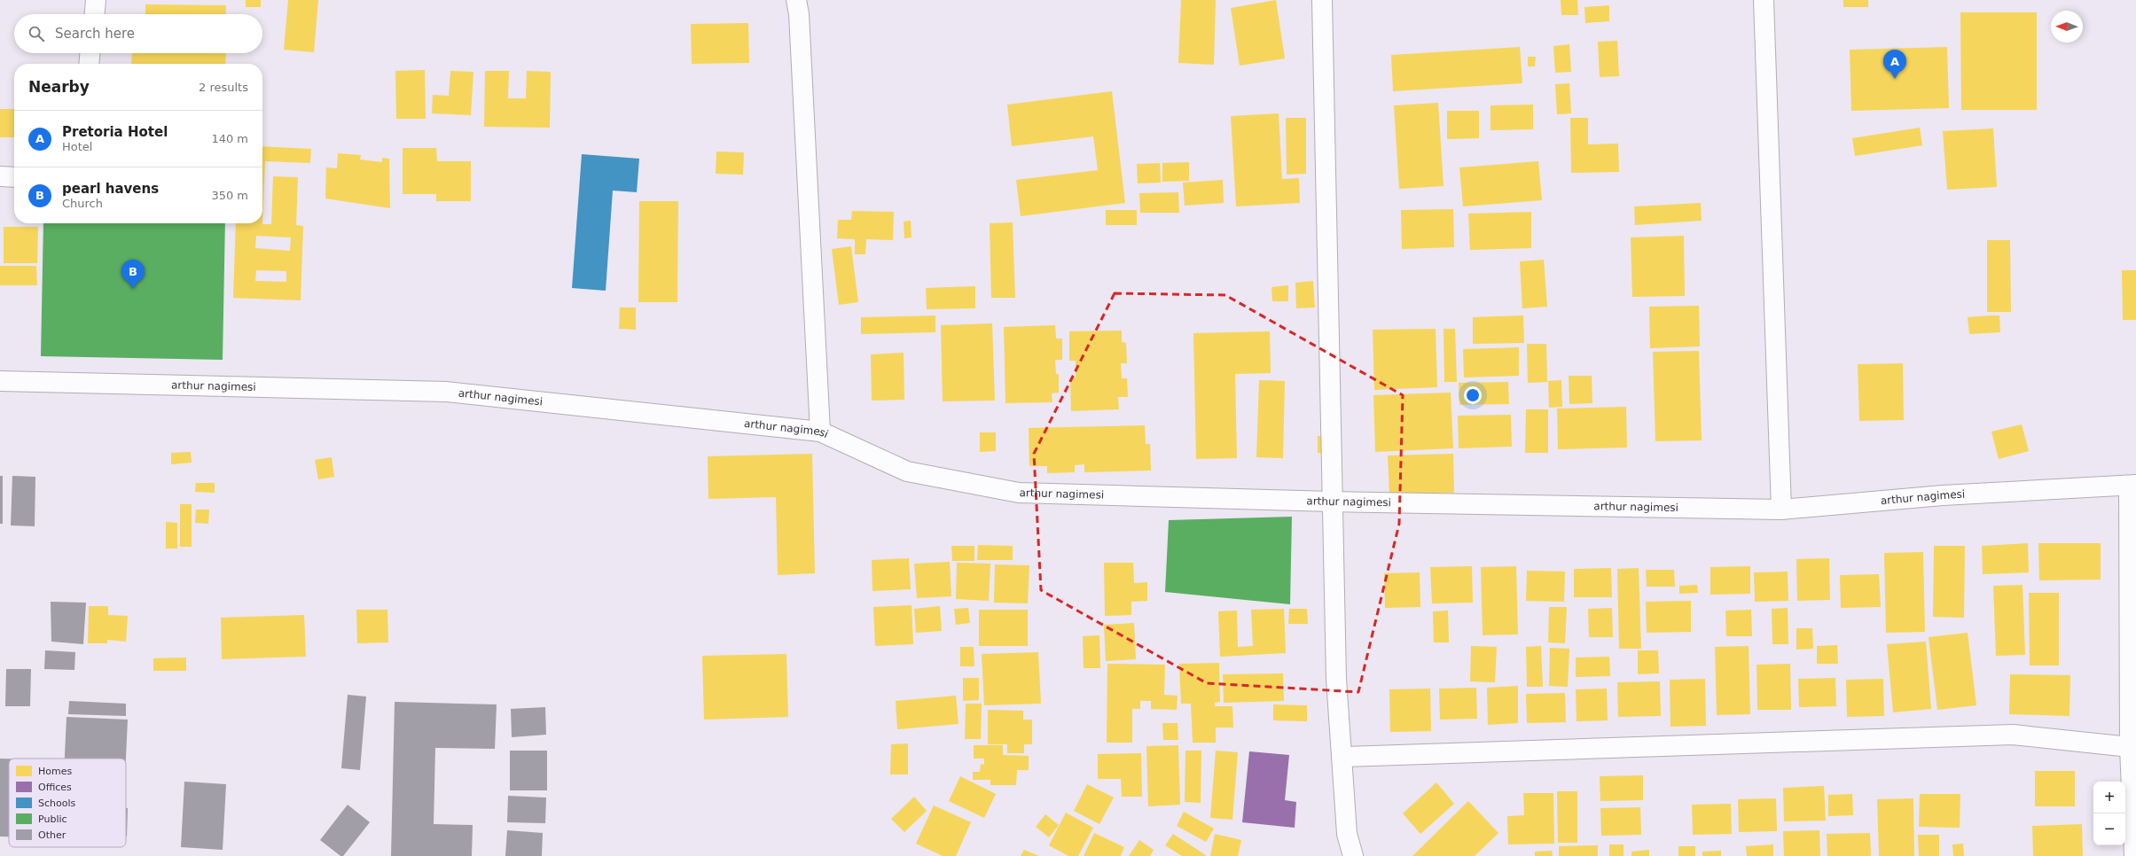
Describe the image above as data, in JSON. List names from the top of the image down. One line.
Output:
{"streets":{"street":["arthur nagimesi"]},"legend":["Homes","Offices","Schools","Public","Other"],"north":"left","page":{"search":"Search here","pins":["A","B"],"heading":["Nearby","2 results"],"list":[{"mark":"A","name":"Pretoria Hotel","note":"Hotel","value":"140 m"},{"mark":"B","name":"pearl havens","note":"Church","value":"350 m"}],"map_buttons":["+","−"]}}
